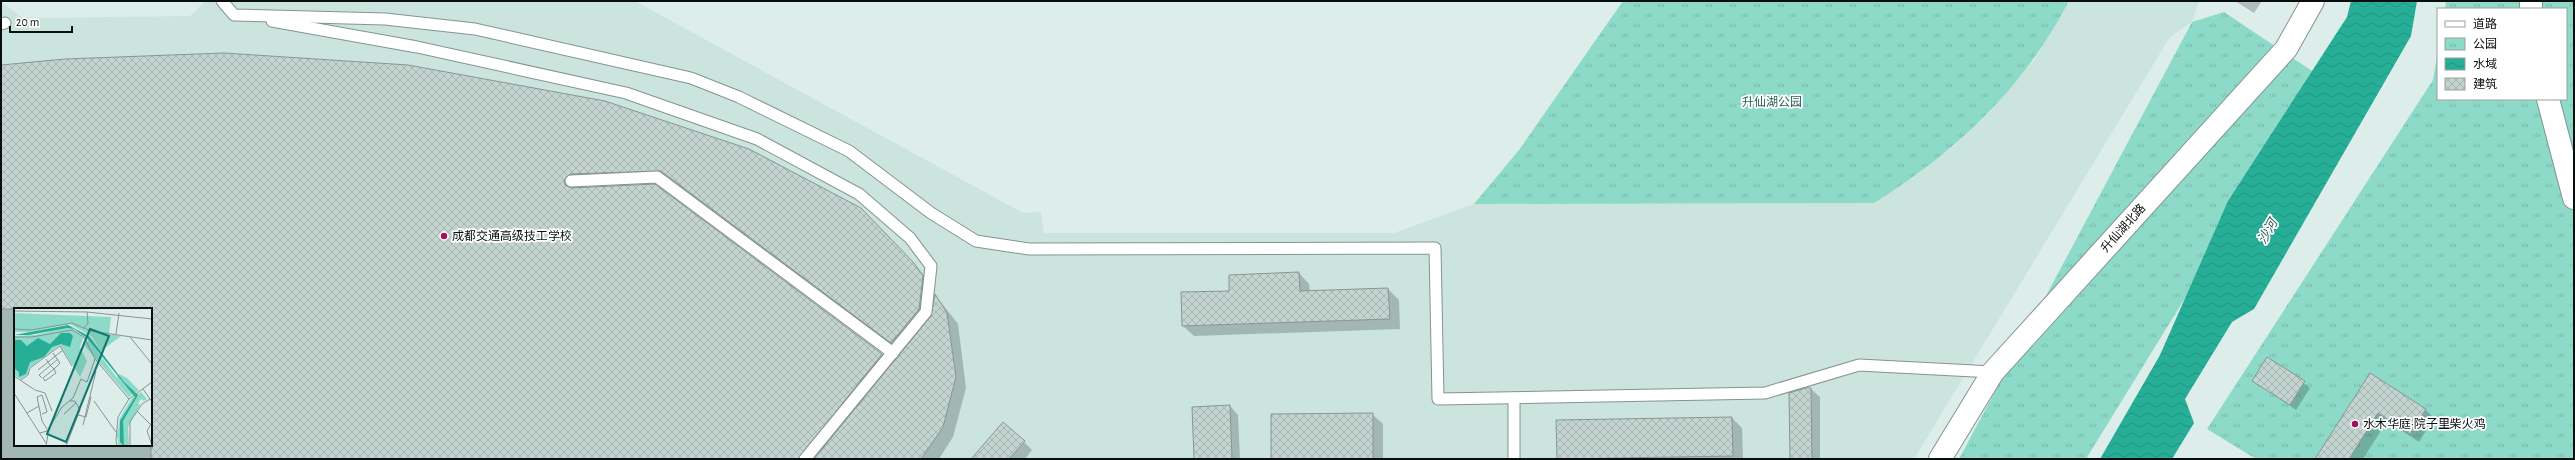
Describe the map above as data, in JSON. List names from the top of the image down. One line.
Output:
{"streets":{"street":["升仙湖北路"]},"water":["沙河"],"parks":["升仙湖公园"],"places":["成都交通高级技工学校","水木华庭·院子里柴火鸡"],"legend":["道路","公园","水域","建筑"],"scale_bar":"20 m"}
